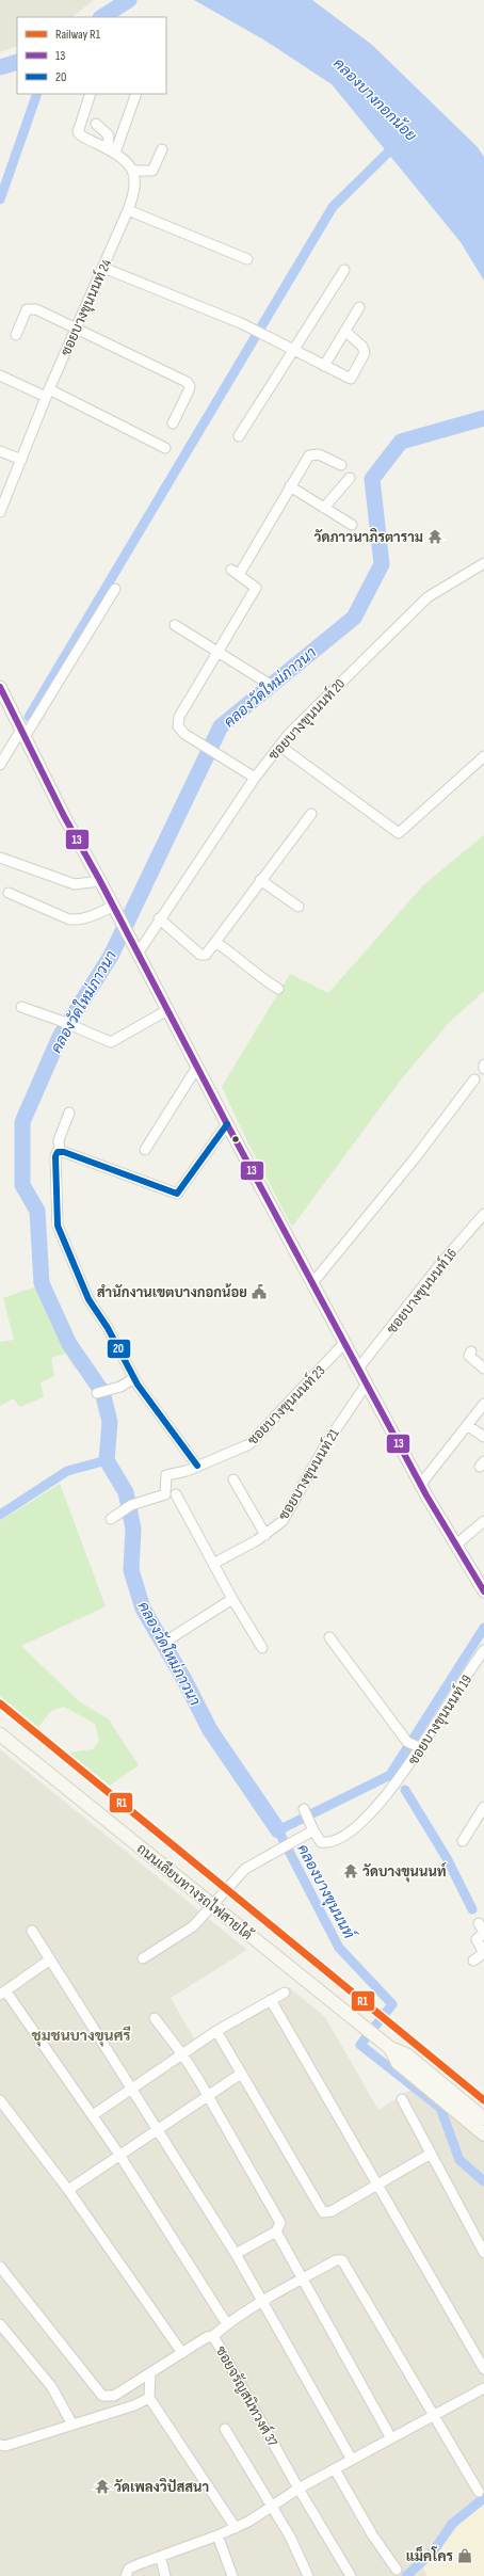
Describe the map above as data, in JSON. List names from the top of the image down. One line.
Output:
{"streets":{"main road":["ถนนเลียบทางรถไฟสายใต้"],"street":["ซอยบางขุนนนท์ 24","ซอยบางขุนนนท์ 20","ซอยบางขุนนนท์ 16","ซอยบางขุนนนท์ 23","ซอยบางขุนนนท์ 21","ซอยบางขุนนนท์ 19","ซอยจรัญสนิทวงศ์ 37"]},"districts":["ชุมชนบางขุนศรี"],"water":["คลองบางกอกน้อย","คลองวัดใหม่ภาวนา","คลองบางขุนนนท์"],"places":{"temple":["วัดภาวนาภิรตาราม","วัดบางขุนนนท์","วัดเพลงวิปัสสนา"],"public building":["สำนักงานเขตบางกอกน้อย"],"shop":["แม็คโคร"]},"lines":["transit line 13","transit line 20","rail line R1"],"legend":["Railway R1","13","20"]}
